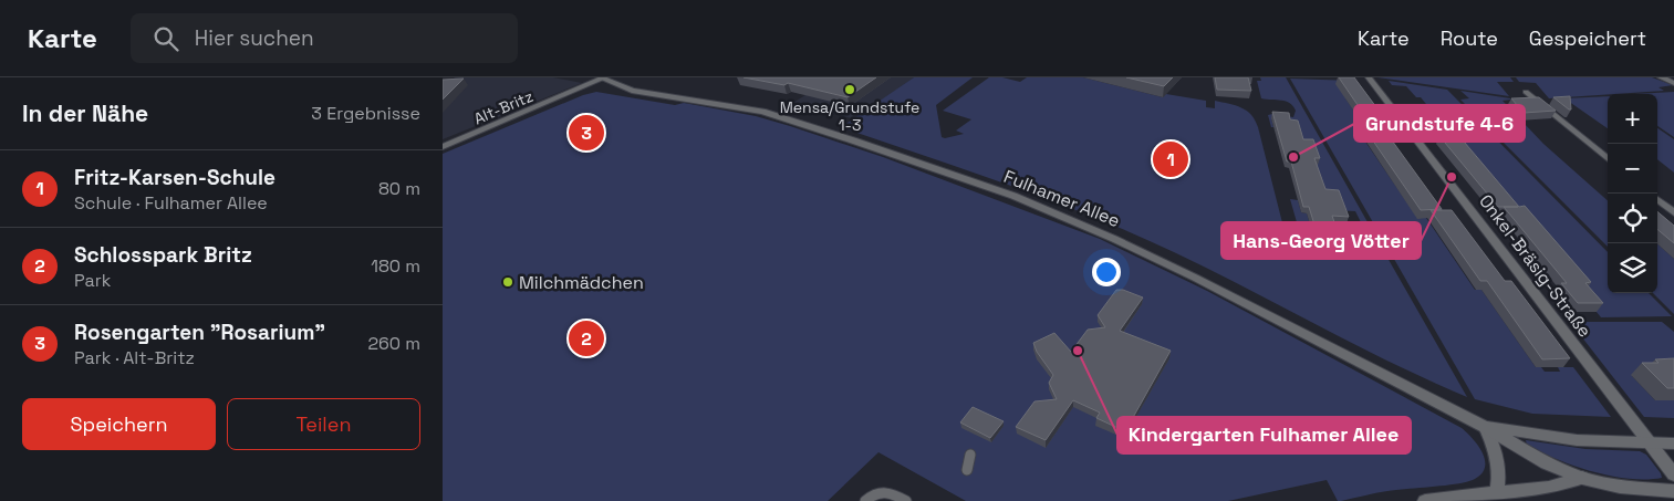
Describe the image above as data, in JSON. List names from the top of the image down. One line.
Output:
{"streets":{"street":["Alt-Britz","Fulhamer Allee","Onkel-Bräsig-Straße"]},"crossings":[["Alt-Britz","Fulhamer Allee"]],"places":["Mensa/Grundstufe 1-3","Grundstufe 4-6","Hans-Georg Vötter","Milchmädchen","Kindergarten Fulhamer Allee"],"page":{"header":"Karte","search":"Hier suchen","nav":["Karte","Route","Gespeichert"],"heading":["In der Nähe","3 Ergebnisse"],"map_buttons":["+","−"],"pins":["3","1","2"],"list":[{"mark":"1","name":"Fritz-Karsen-Schule","note":"Schule · Fulhamer Allee","value":"80 m"},{"mark":"2","name":"Schlosspark Britz","note":"Park","value":"180 m"},{"mark":"3","name":"Rosengarten \"Rosarium\"","note":"Park · Alt-Britz","value":"260 m"}],"buttons":["Speichern","Teilen"]}}
